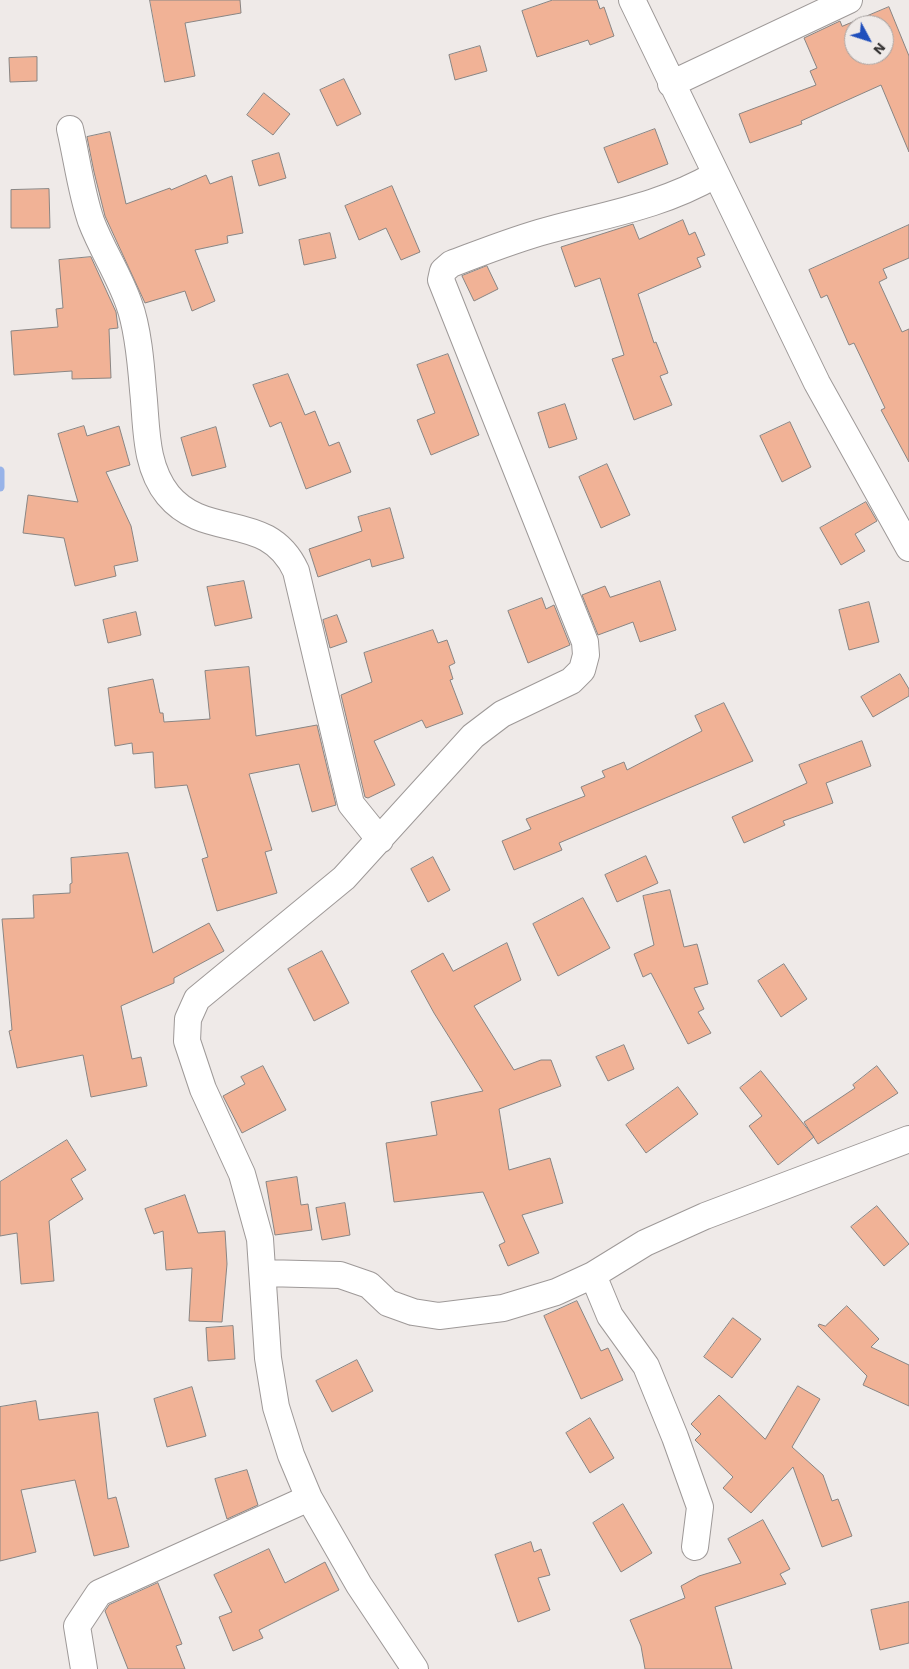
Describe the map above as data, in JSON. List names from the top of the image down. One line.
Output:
{"north":"bottom right"}
